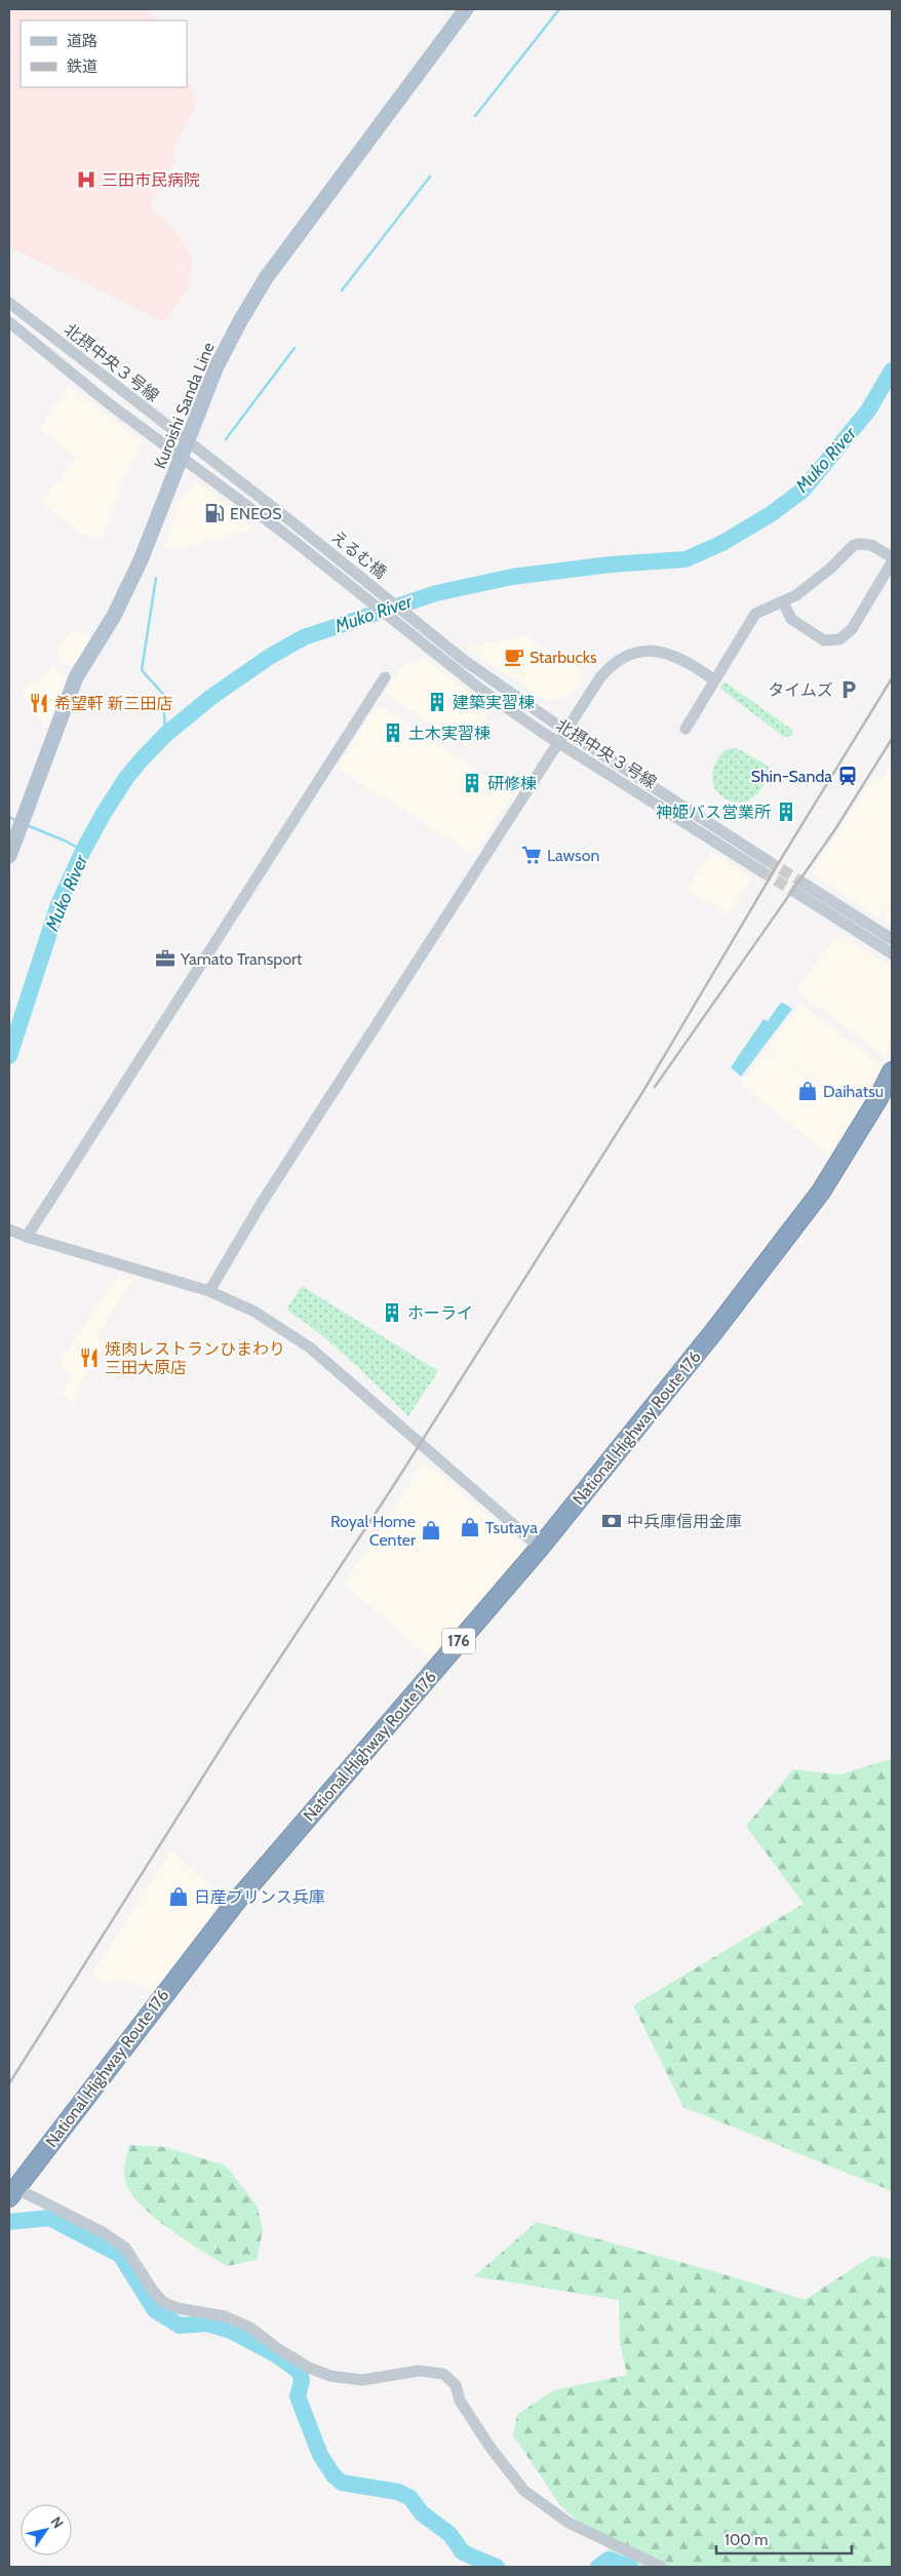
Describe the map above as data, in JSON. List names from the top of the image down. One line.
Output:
{"streets":{"highway":["National Highway Route 176","176"],"main road":["Kuroishi Sanda Line"],"street":["北摂中央３号線","えるむ橋"]},"crossings":[["北摂中央３号線","Kuroishi Sanda Line"],["北摂中央３号線","えるむ橋"]],"water":["Muko River"],"places":{"hospital":["三田市民病院"],"fuel station":["ENEOS"],"cafe":["Starbucks"],"parking":["タイムズ"],"building":["建築実習棟","土木実習棟","研修棟","神姫バス営業所","ホーライ"],"restaurant":["希望軒 新三田店","焼肉レストランひまわり 三田大原店"],"station":["Shin-Sanda"],"supermarket":["Lawson"],"office":["Yamato Transport"],"shop":["Daihatsu","Tsutaya","Royal Home Center","日産プリンス兵庫"],"bank":["中兵庫信用金庫"]},"legend":["道路","鉄道"],"scale_bar":"100 m","north":"top right"}
